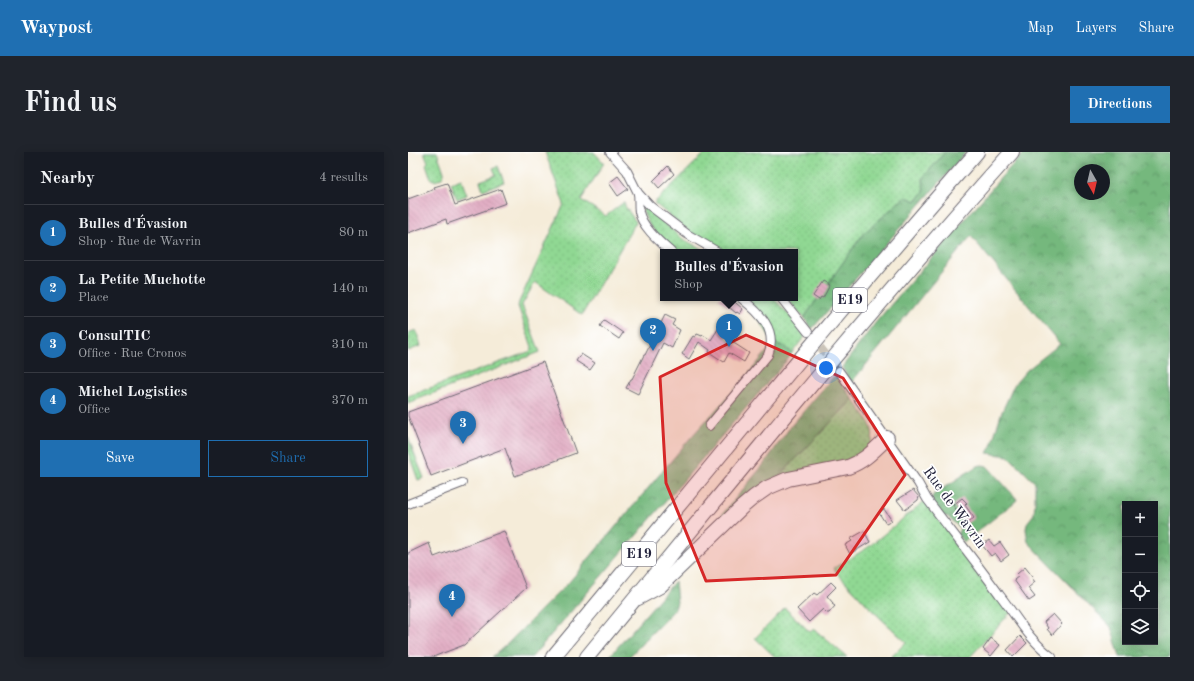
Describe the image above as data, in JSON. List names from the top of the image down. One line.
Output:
{"streets":{"highway":["E19"],"street":["Rue de Wavrin"]},"north":"bottom","page":{"header":"Waypost","nav":["Map","Layers","Share"],"buttons":["Directions",["Save","Share"]],"title":"Find us","heading":["Nearby","4 results"],"list":[{"mark":"1","name":"Bulles d'Évasion","note":"Shop · Rue de Wavrin","value":"80 m"},{"mark":"2","name":"La Petite Muchotte","note":"Place","value":"140 m"},{"mark":"3","name":"ConsulTIC","note":"Office · Rue Cronos","value":"310 m"},{"mark":"4","name":"Michel Logistics","note":"Office","value":"370 m"}],"popup":["Bulles d'Évasion","Shop"],"pins":["1","2","3","4"],"map_buttons":["+","−"]}}
